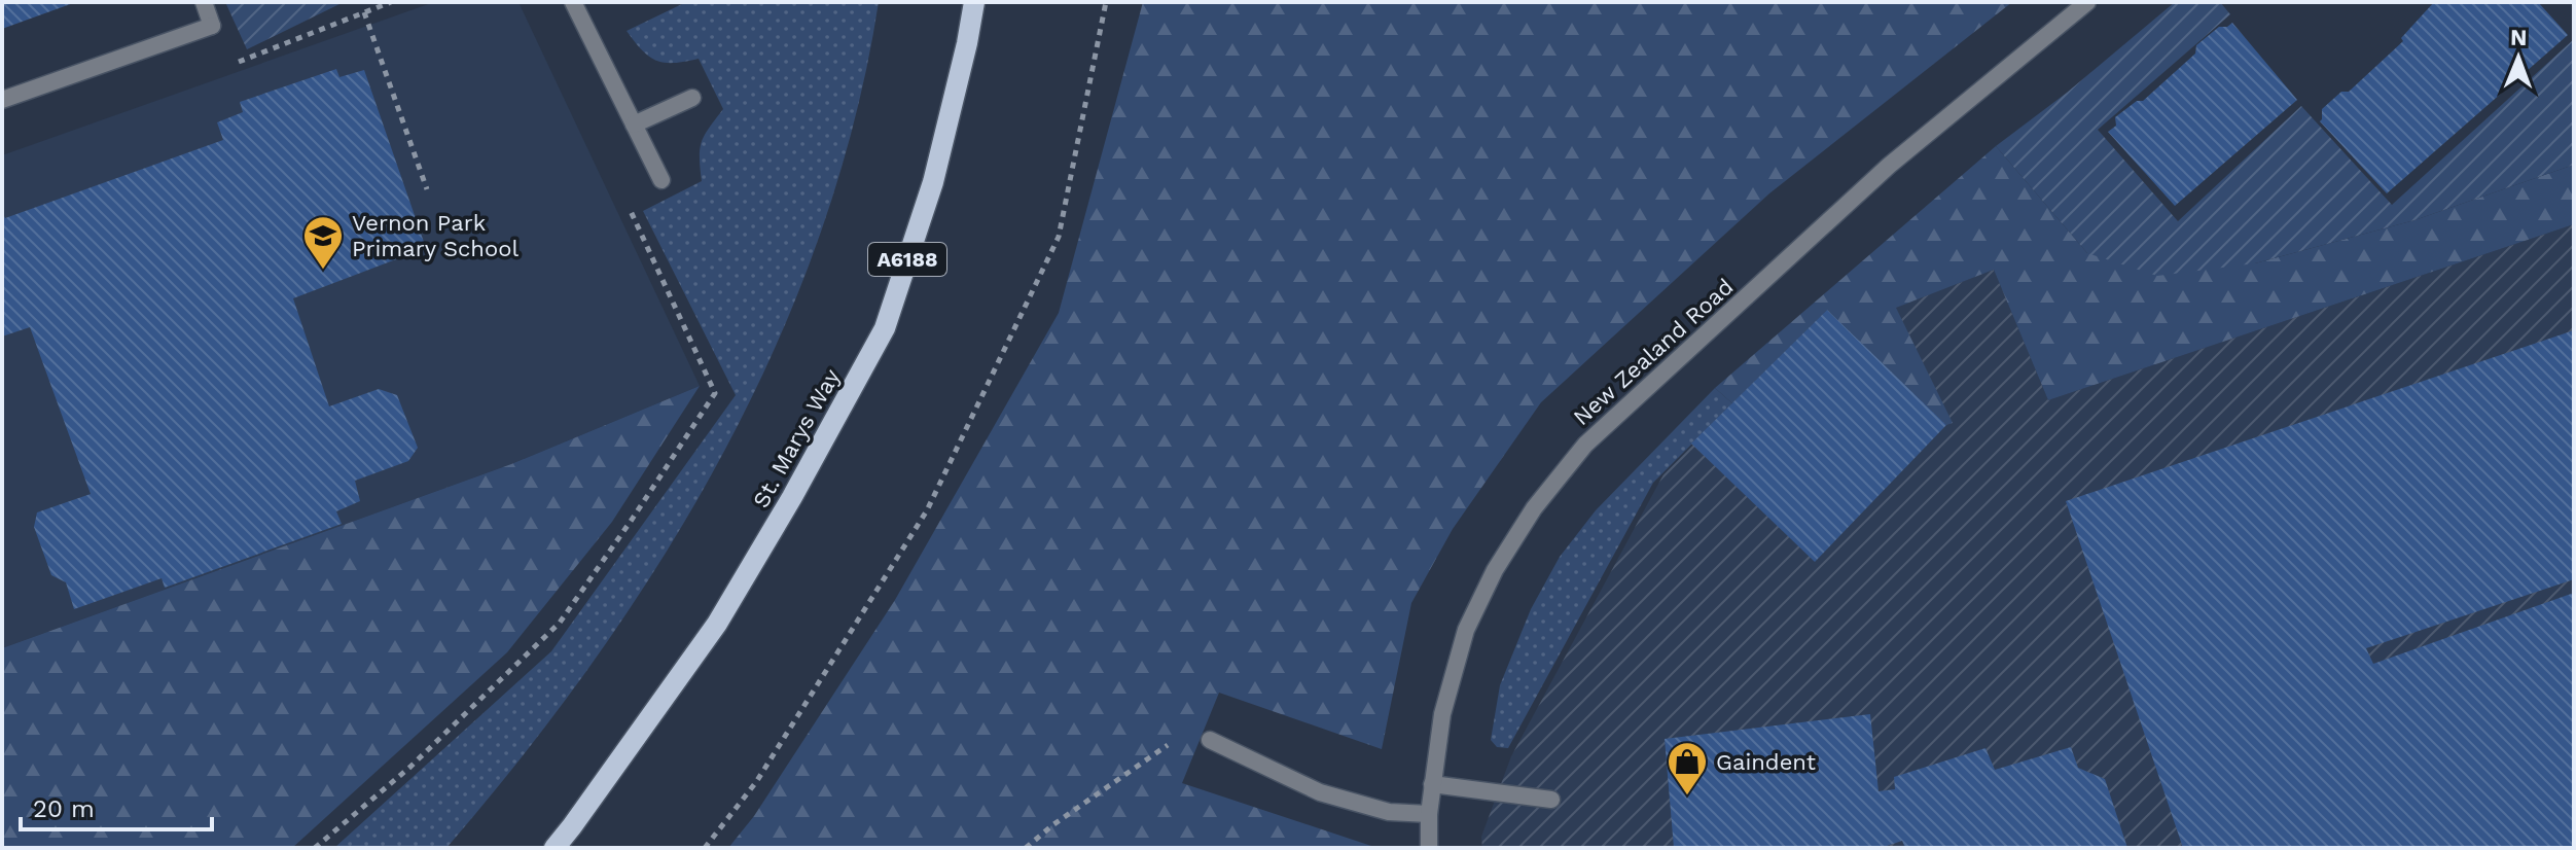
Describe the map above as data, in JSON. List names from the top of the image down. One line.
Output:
{"streets":{"main road":["A6188","St. Marys Way"],"street":["New Zealand Road"]},"places":{"school or university":["Vernon Park Primary School"],"shop":["Gaindent"]},"scale_bar":"20 m","north":"top"}
